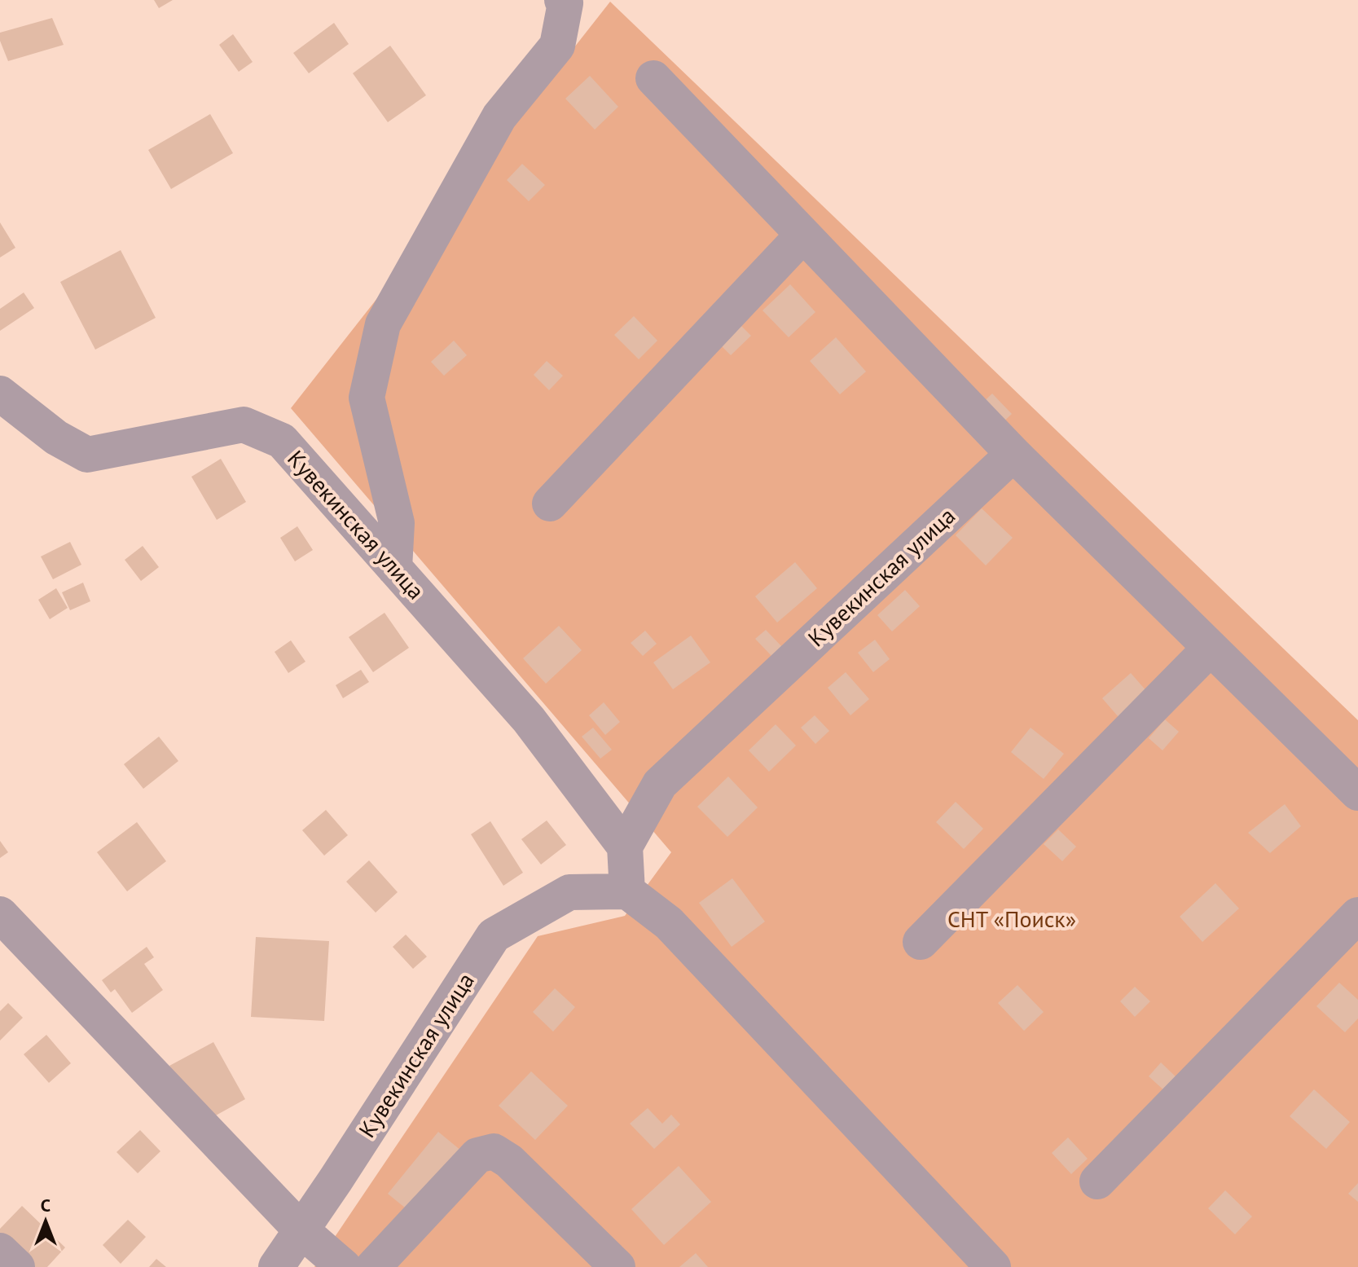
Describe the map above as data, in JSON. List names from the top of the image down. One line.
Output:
{"streets":{"street":["Кувекинская улица"]},"parks":["СНТ «Поиск»"],"north":"top"}
